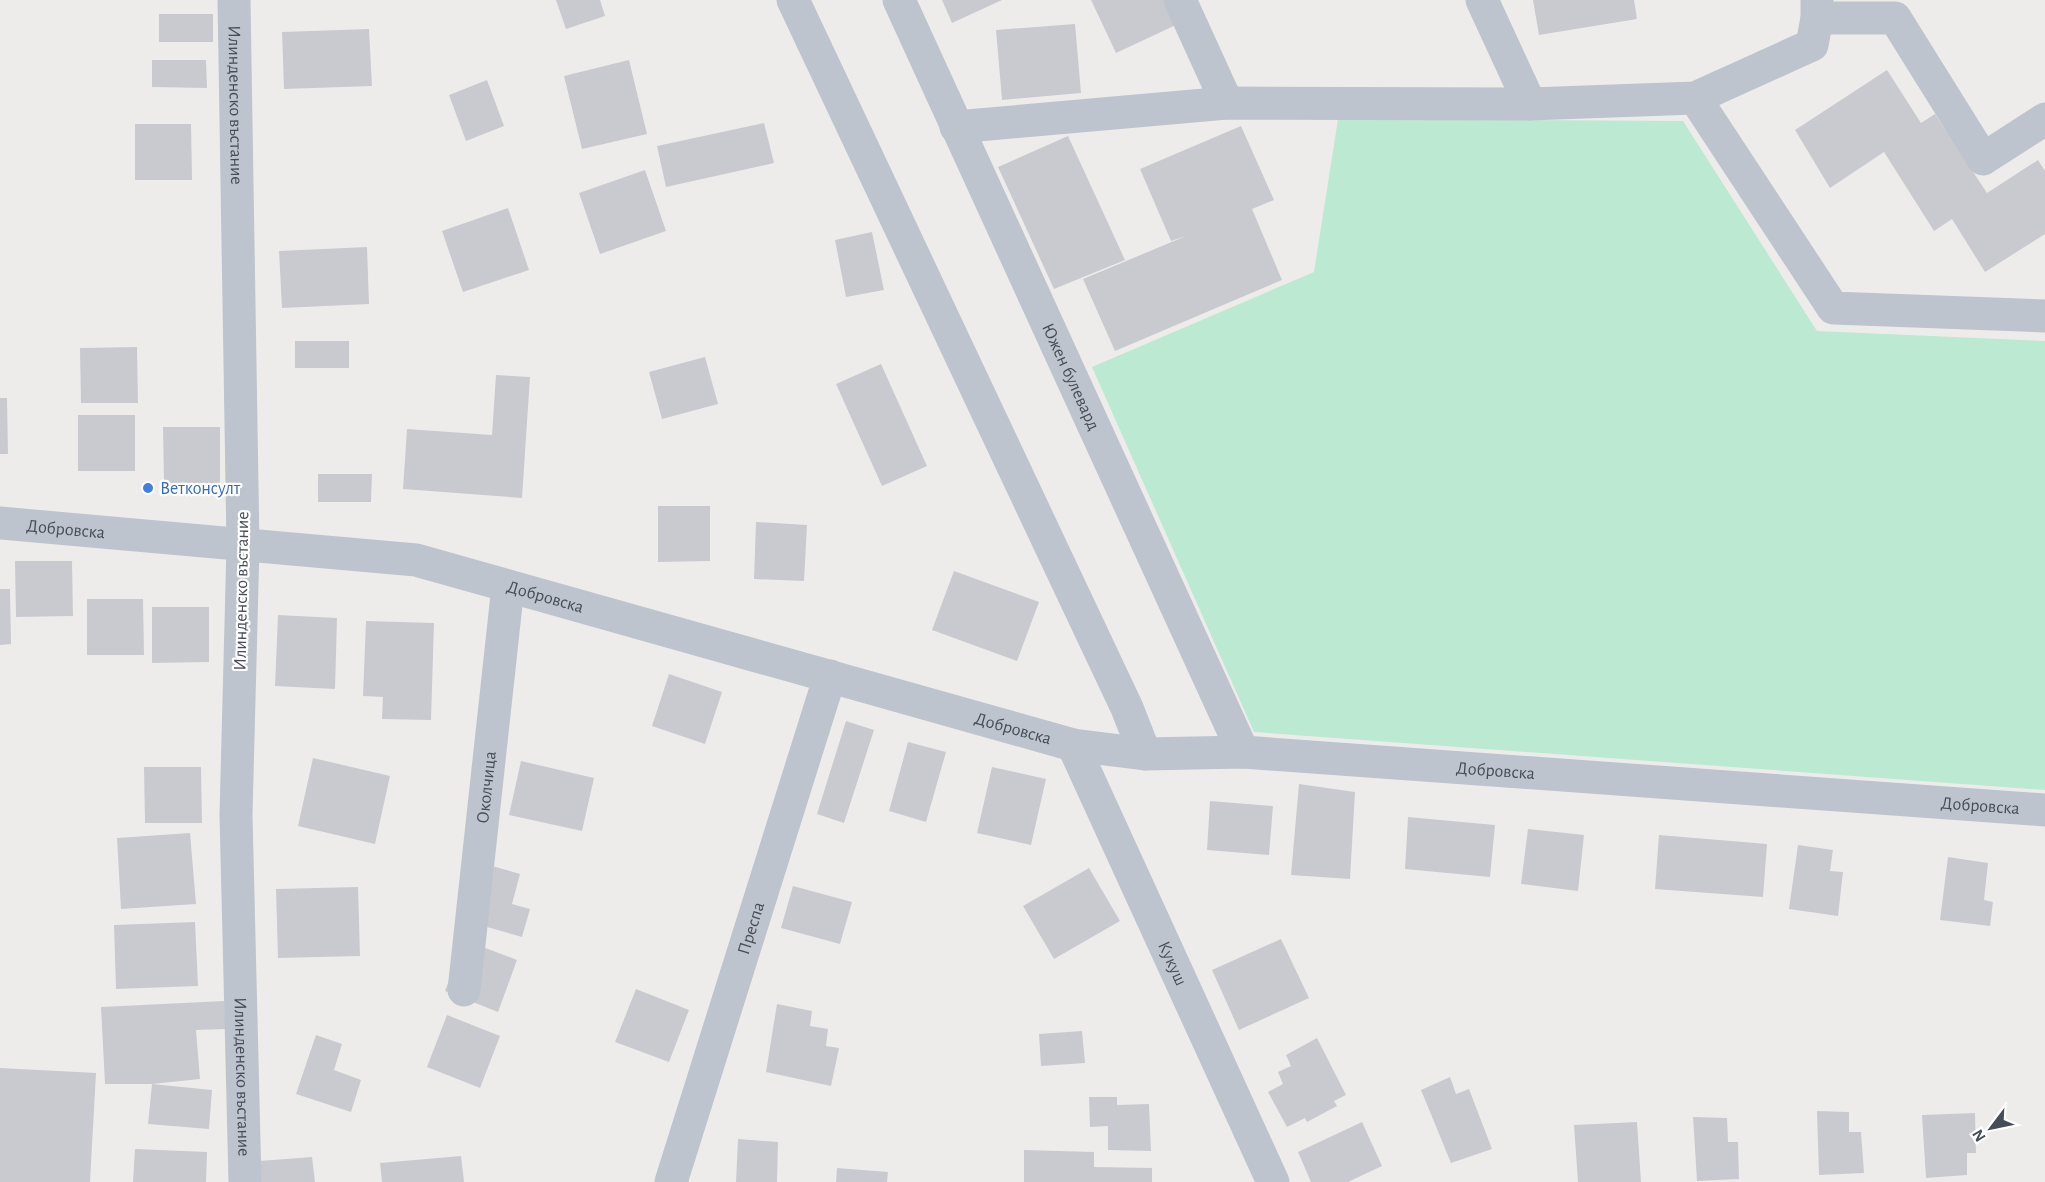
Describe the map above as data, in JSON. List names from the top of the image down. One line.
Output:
{"streets":{"street":["Илинденско въстание","Южен булевард","Добровска","Околчица","Преспа","Кукуш"]},"crossings":[["Илинденско въстание","Добровска"],["Южен булевард","Добровска"],["Добровска","Околчица"],["Добровска","Преспа"],["Добровска","Кукуш"]],"places":["Ветконсулт"],"north":"bottom left"}
